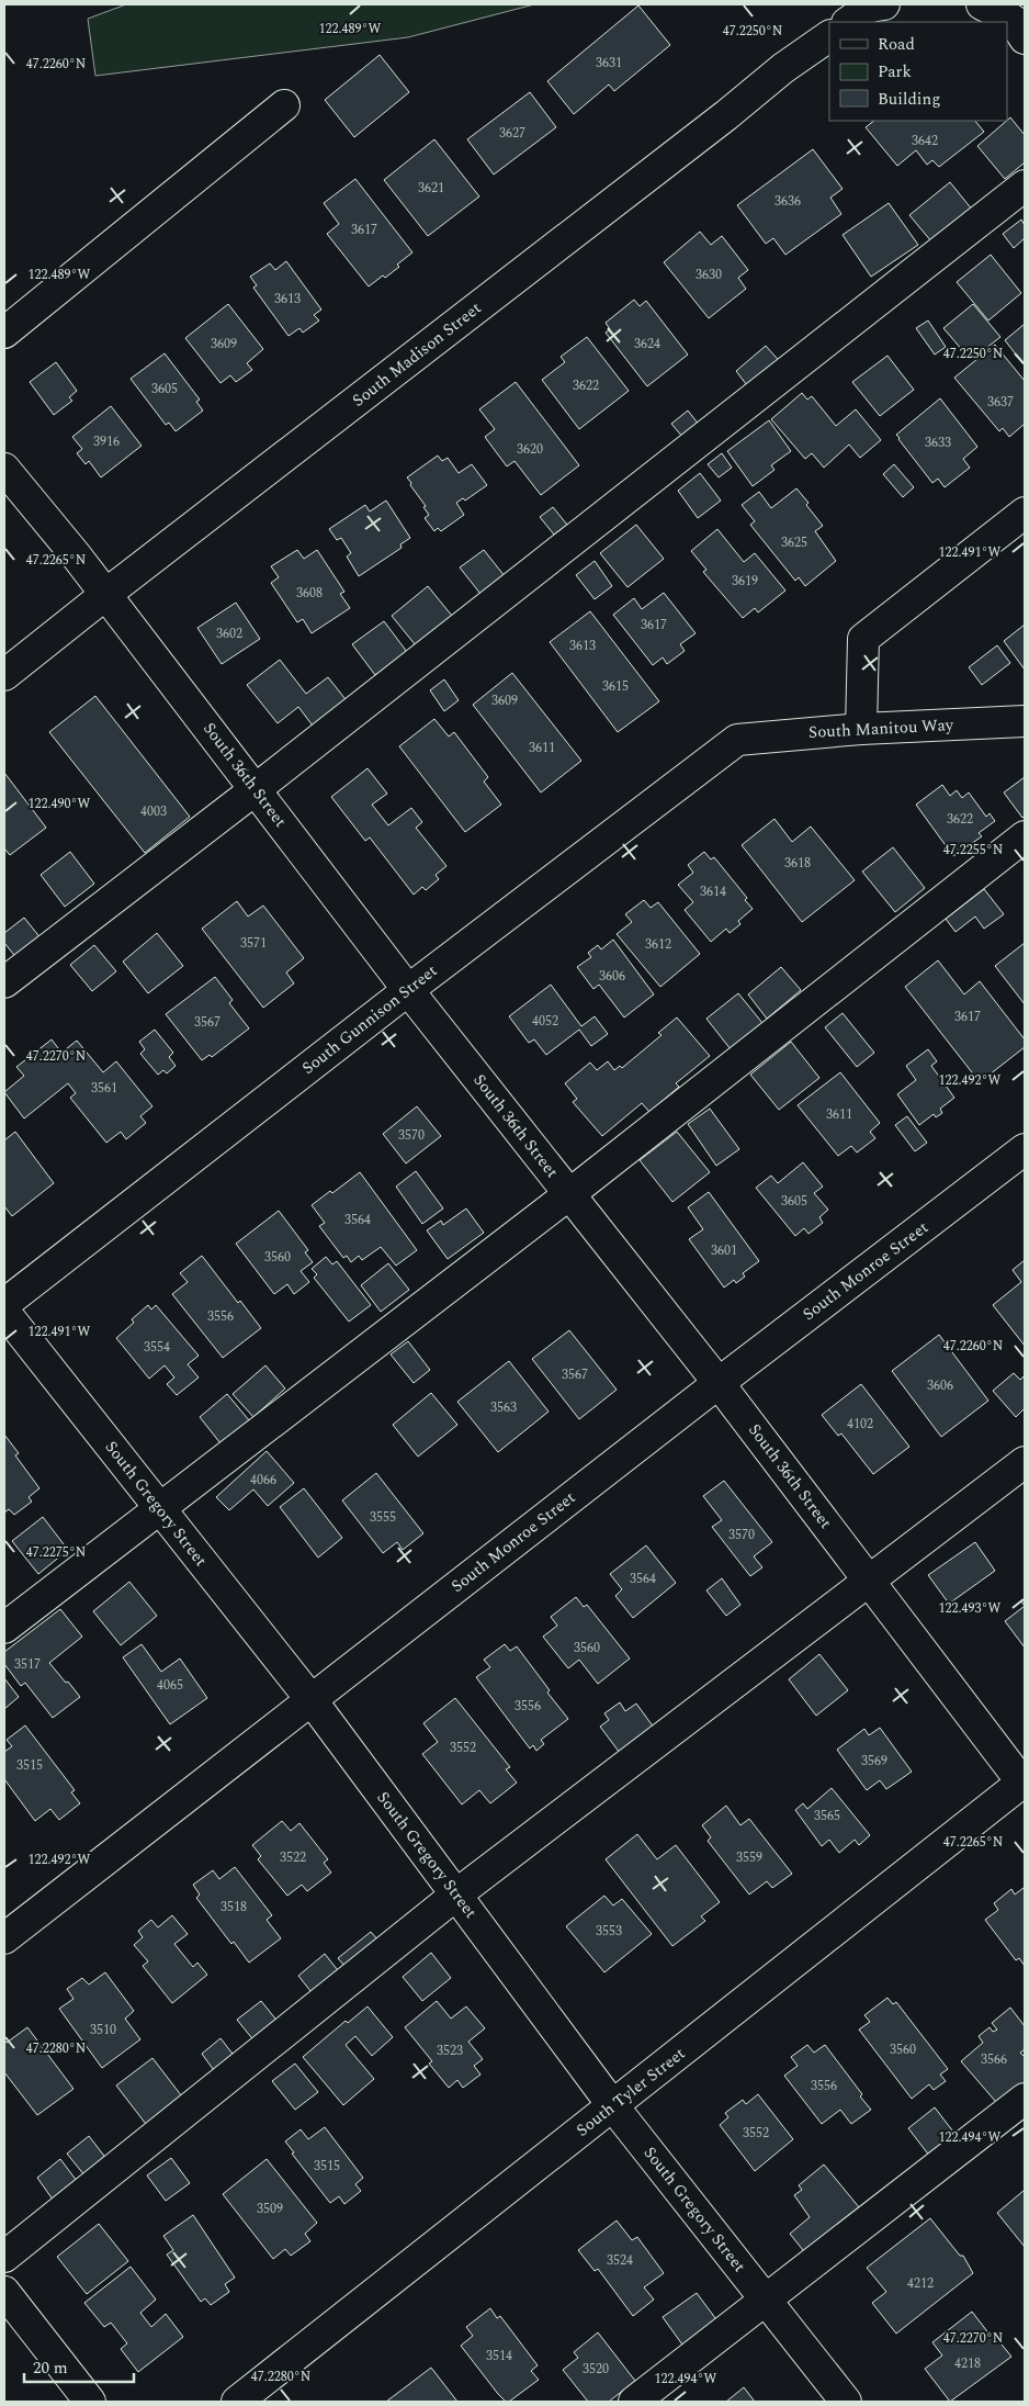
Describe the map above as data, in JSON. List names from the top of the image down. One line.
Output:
{"streets":{"street":["South Madison Street","South Manitou Way","South 36th Street","South Gunnison Street","South Monroe Street","South Gregory Street","South Tyler Street"]},"crossings":[["South Madison Street","South 36th Street"],["South Manitou Way","South Gunnison Street"],["South 36th Street","South Gunnison Street"],["South 36th Street","South Monroe Street"],["South 36th Street","South Tyler Street"],["South Monroe Street","South Gregory Street"],["South Gregory Street","South Tyler Street"]],"house_numbers":["3631","3627","3642","3621","3636","3617","3630","3613","3609","3624","3622","3605","3637","3916","3633","3620","3625","3619","3608","3617","3602","3613","3615","3609","3611","4003","3622","3618","3614","3571","3612","3606","3617","4052","3567","3561","3611","3570","3605","3564","3601","3560","3556","3554","3567","3606","3563","4102","4066","3555","3570","3564","3560","3517","4065","3556","3552","3569","3515","3565","3522","3559","3518","3553","3510","3560","3523","3566","3556","3552","3515","3509","3524","4212","3514","4218","3520"],"legend":["Road","Park","Building"],"scale_bar":"20 m","coordinates":["122.489°W","47.2250°N","47.2260°N","122.491°W","47.2265°N","122.490°W","47.2255°N","47.2270°N","122.492°W","47.2275°N","122.493°W","47.2280°N","122.494°W"]}
